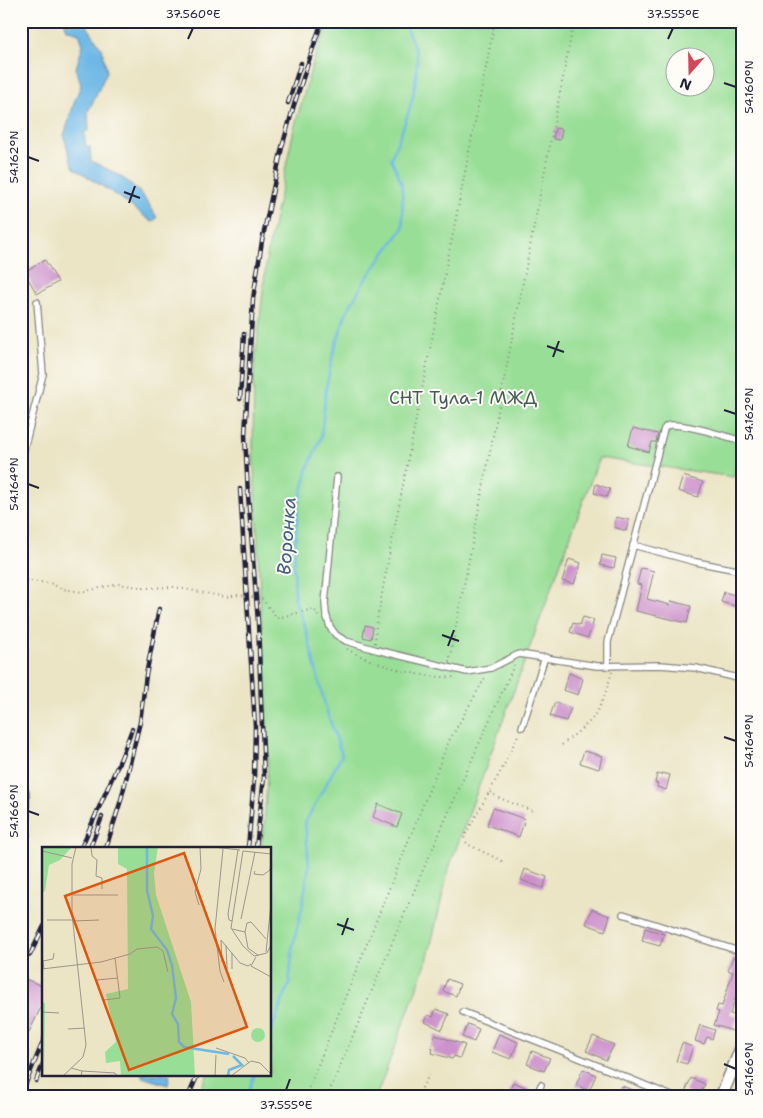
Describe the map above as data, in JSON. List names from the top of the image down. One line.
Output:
{"water":["Воронка"],"parks":["СНТ Тула-1 МЖД"],"north":"bottom","coordinates":["37.560°E","37.555°E","54.160°N","54.162°N","54.164°N","54.166°N"]}
